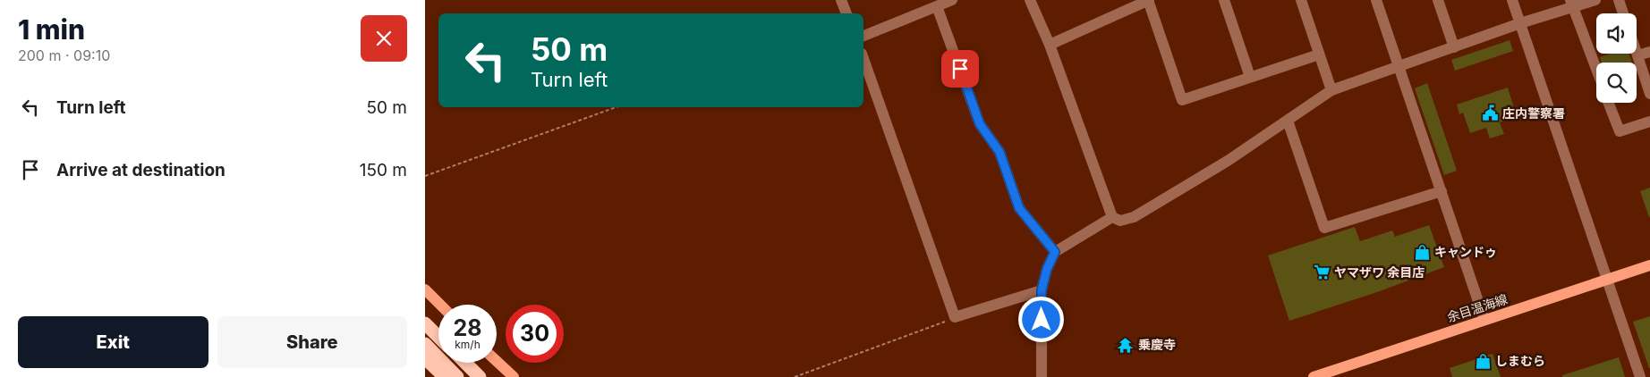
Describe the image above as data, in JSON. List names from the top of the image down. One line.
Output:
{"streets":{"main road":["余目温海線"]},"places":{"public building":["庄内警察署"],"shop":["キャンドゥ","しまむら"],"supermarket":["ヤマザワ 余目店"],"temple":["乗慶寺"]},"page":{"heading":["1 min","200 m · 09:10"],"turn":["50 m","Turn left"],"list":[{"name":"Turn left","value":"50 m"},{"name":"Arrive at destination","value":"150 m"}],"speed":"28 km/h","limit":"30","buttons":["Exit","Share"]}}
